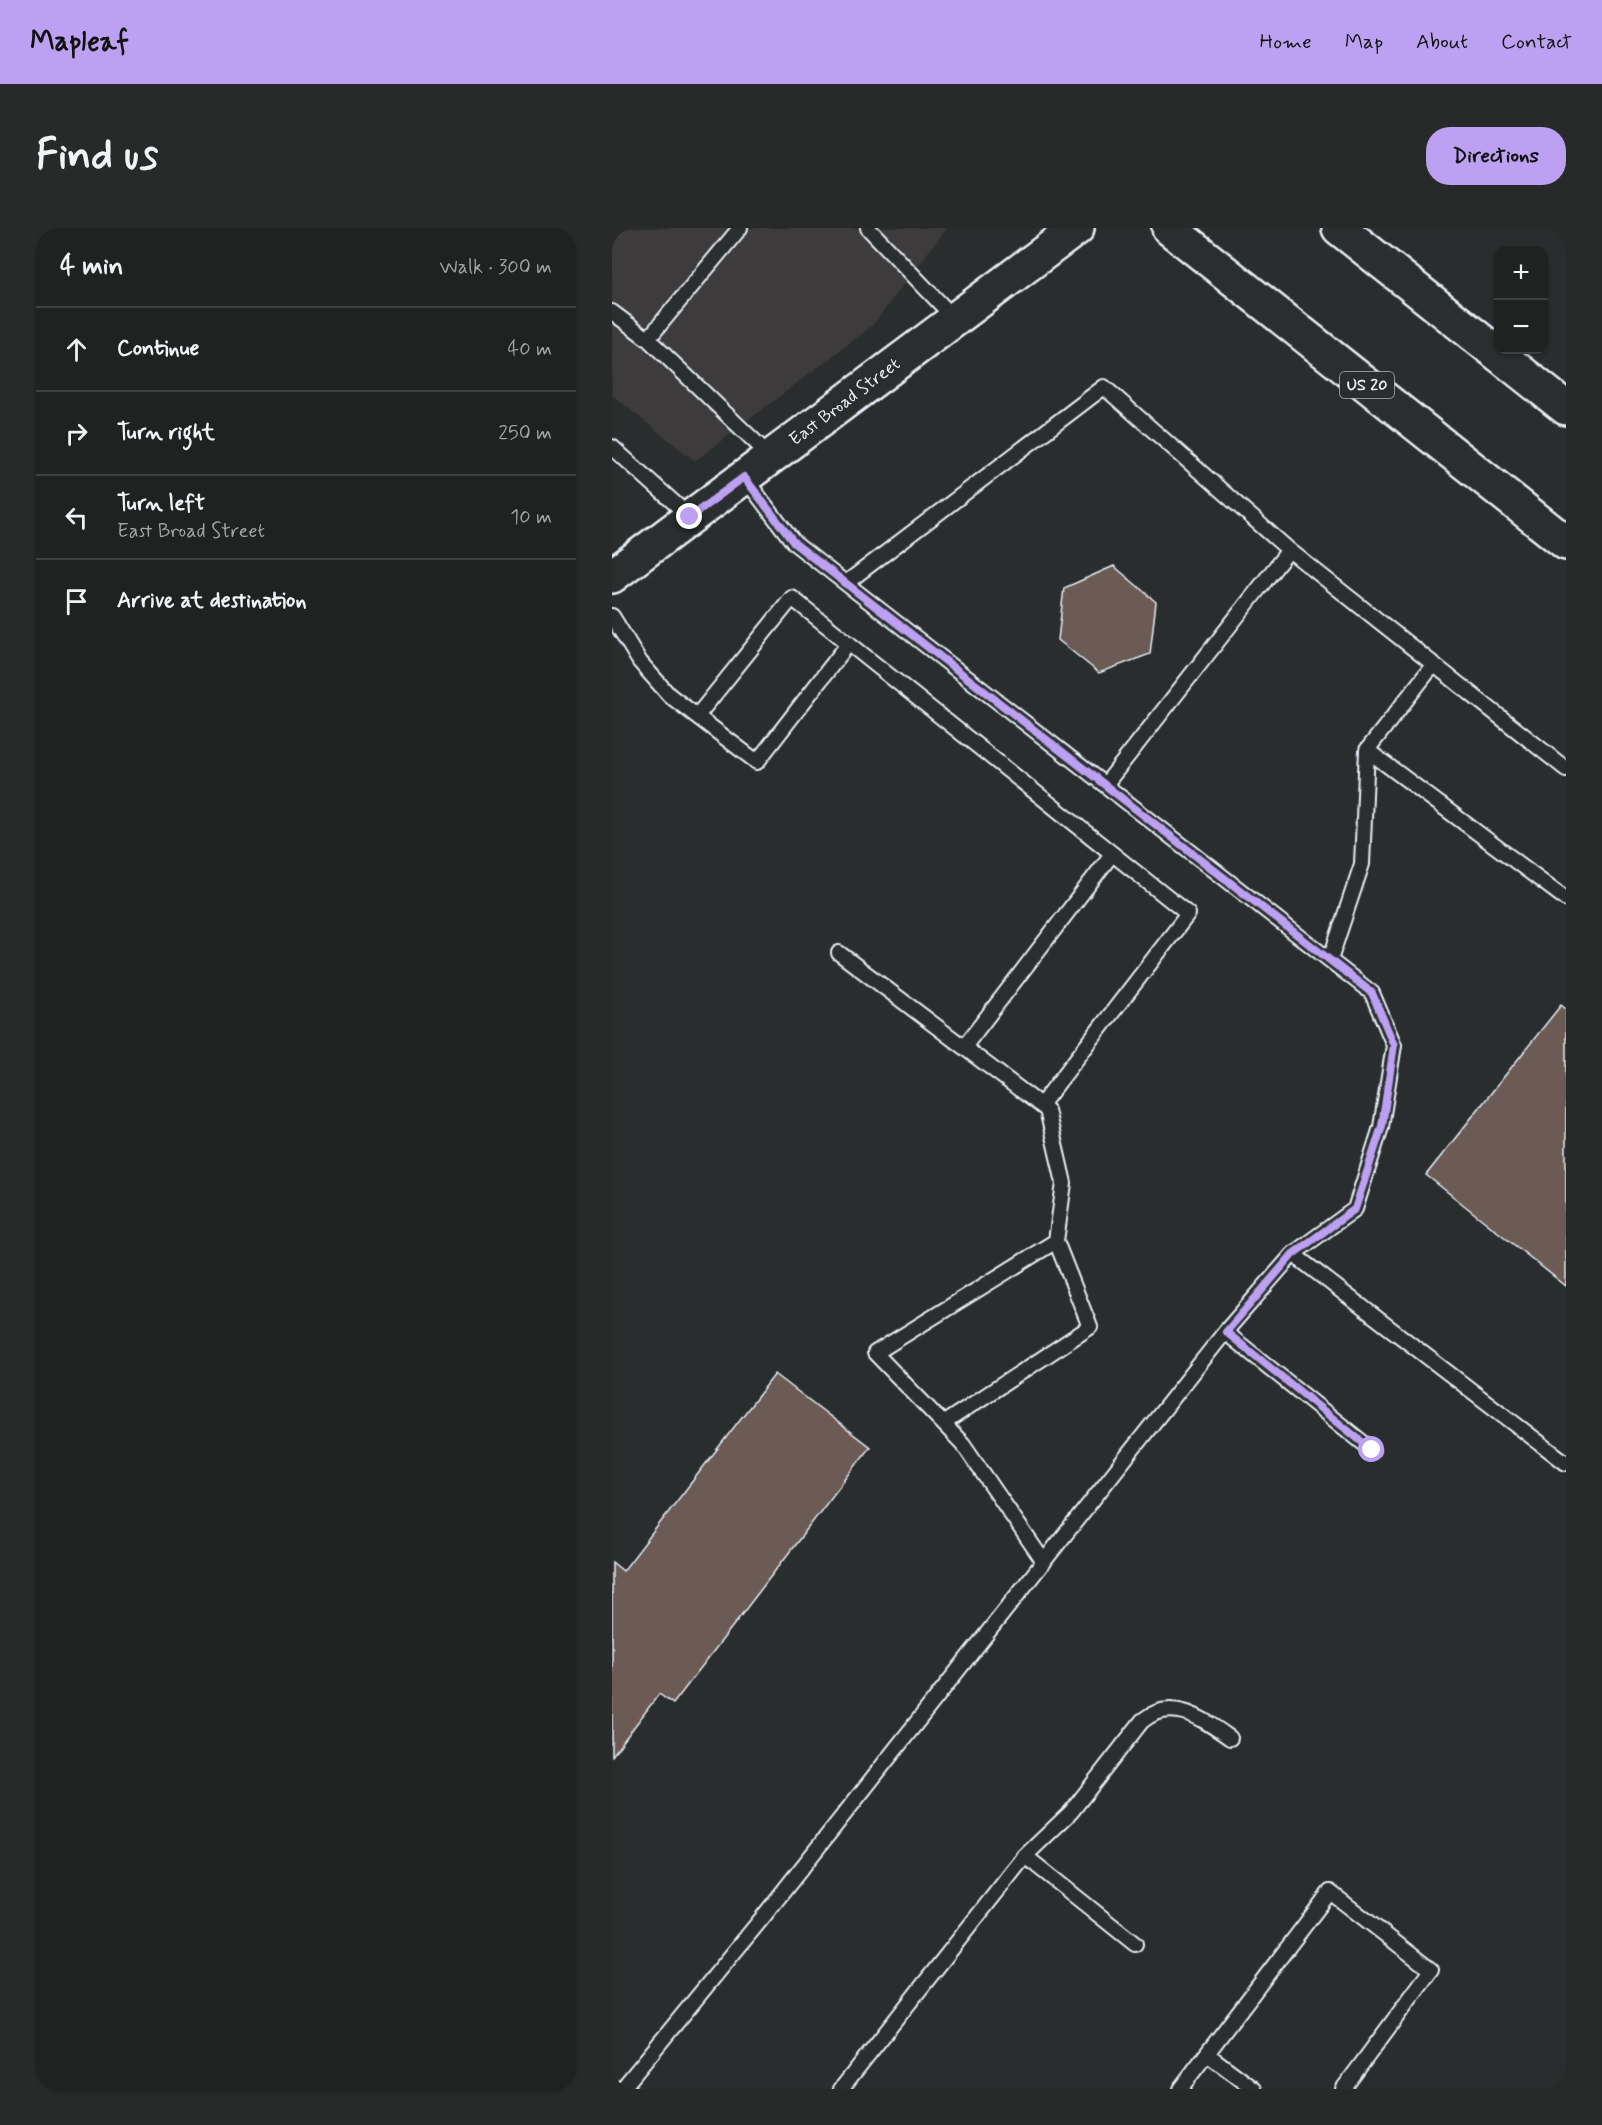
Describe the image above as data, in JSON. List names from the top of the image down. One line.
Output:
{"streets":{"main road":["US 20","East Broad Street"]},"page":{"header":"Mapleaf","nav":["Home","Map","About","Contact"],"buttons":"Directions","title":"Find us","heading":["4 min","Walk · 300 m"],"map_buttons":["+","−"],"list":[["Continue","40 m"],["Turn right","250 m"],["Turn left","East Broad Street","10 m"],"Arrive at destination"]}}
